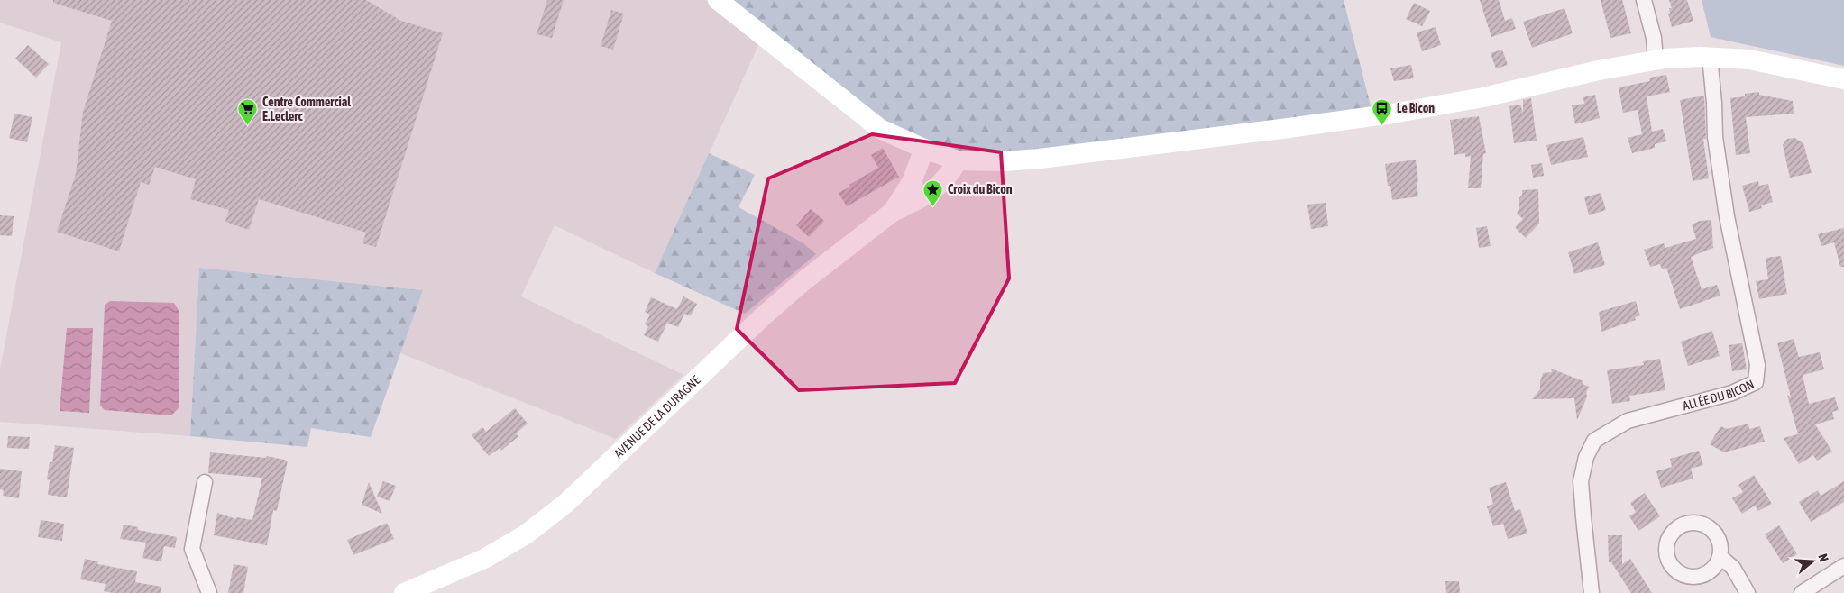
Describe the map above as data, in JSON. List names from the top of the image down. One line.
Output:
{"streets":{"main road":["AVENUE DE LA DURAGNE"],"street":["ALLÉE DU BICON"]},"places":{"bus stop":["Le Bicon"],"supermarket":["Centre Commercial E.Leclerc"],"place":["Croix du Bicon"]},"north":"right"}
